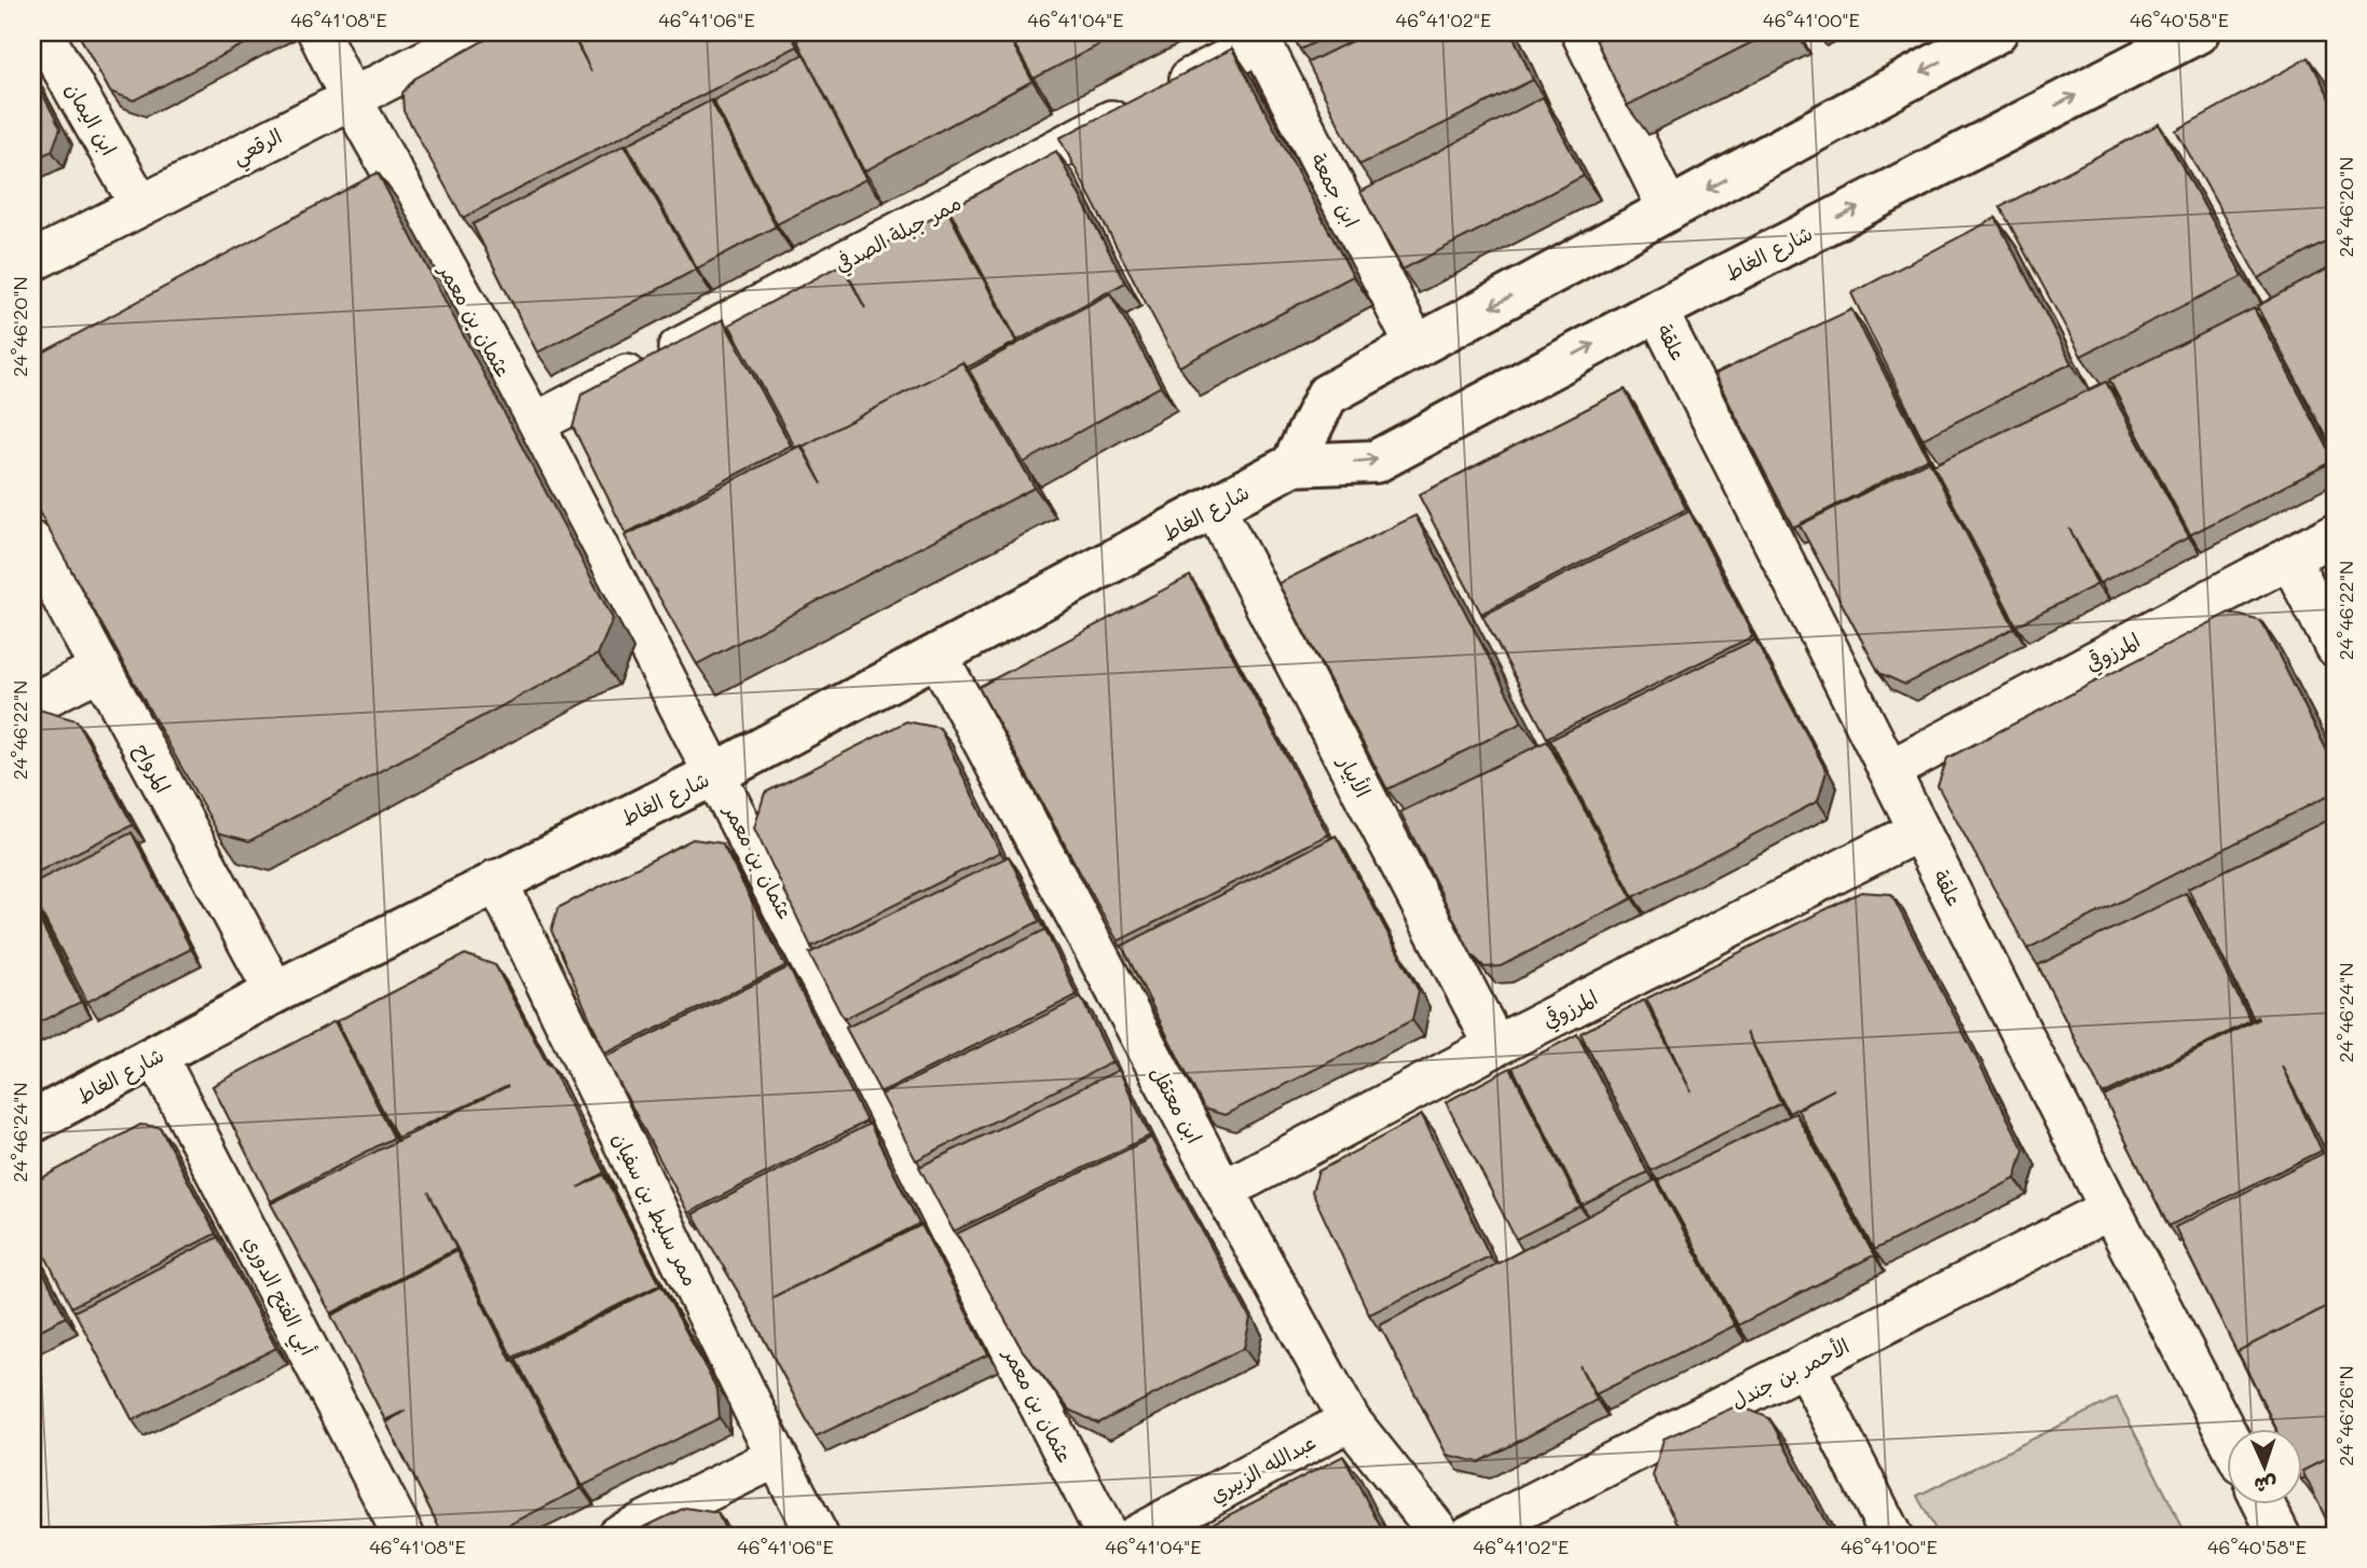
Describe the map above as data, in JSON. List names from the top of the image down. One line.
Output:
{"streets":{"street":["ابن اليمان","الرقعي","ابن جمعة","ممر جبلة الصدفي","شارع الغاط","عثمان بن معمر","علقة","المرزوقي","المرواح","الأبيار","ابن معتقل","ممر سليط بن سفيان","أبي الفتح الدوري","الأحمر بن جندل","عبدالله الزبيري"]},"crossings":[["ابن اليمان","الرقعي"],["الرقعي","عثمان بن معمر"],["ابن جمعة","ممر جبلة الصدفي"],["ممر جبلة الصدفي","عثمان بن معمر"],["شارع الغاط","عثمان بن معمر"],["شارع الغاط","علقة"],["شارع الغاط","المرواح"],["شارع الغاط","الأبيار"],["شارع الغاط","ابن معتقل"],["شارع الغاط","ممر سليط بن سفيان"],["شارع الغاط","أبي الفتح الدوري"],["علقة","المرزوقي"],["علقة","الأحمر بن جندل"],["المرزوقي","الأبيار"],["المرزوقي","ابن معتقل"],["ابن معتقل","عبدالله الزبيري"]],"north":"bottom","coordinates":["46°41'08\"E","46°41'06\"E","46°41'04\"E","46°41'02\"E","46°41'00\"E","46°40'58\"E","24°46'20\"N","24°46'22\"N","24°46'24\"N","24°46'26\"N"]}
